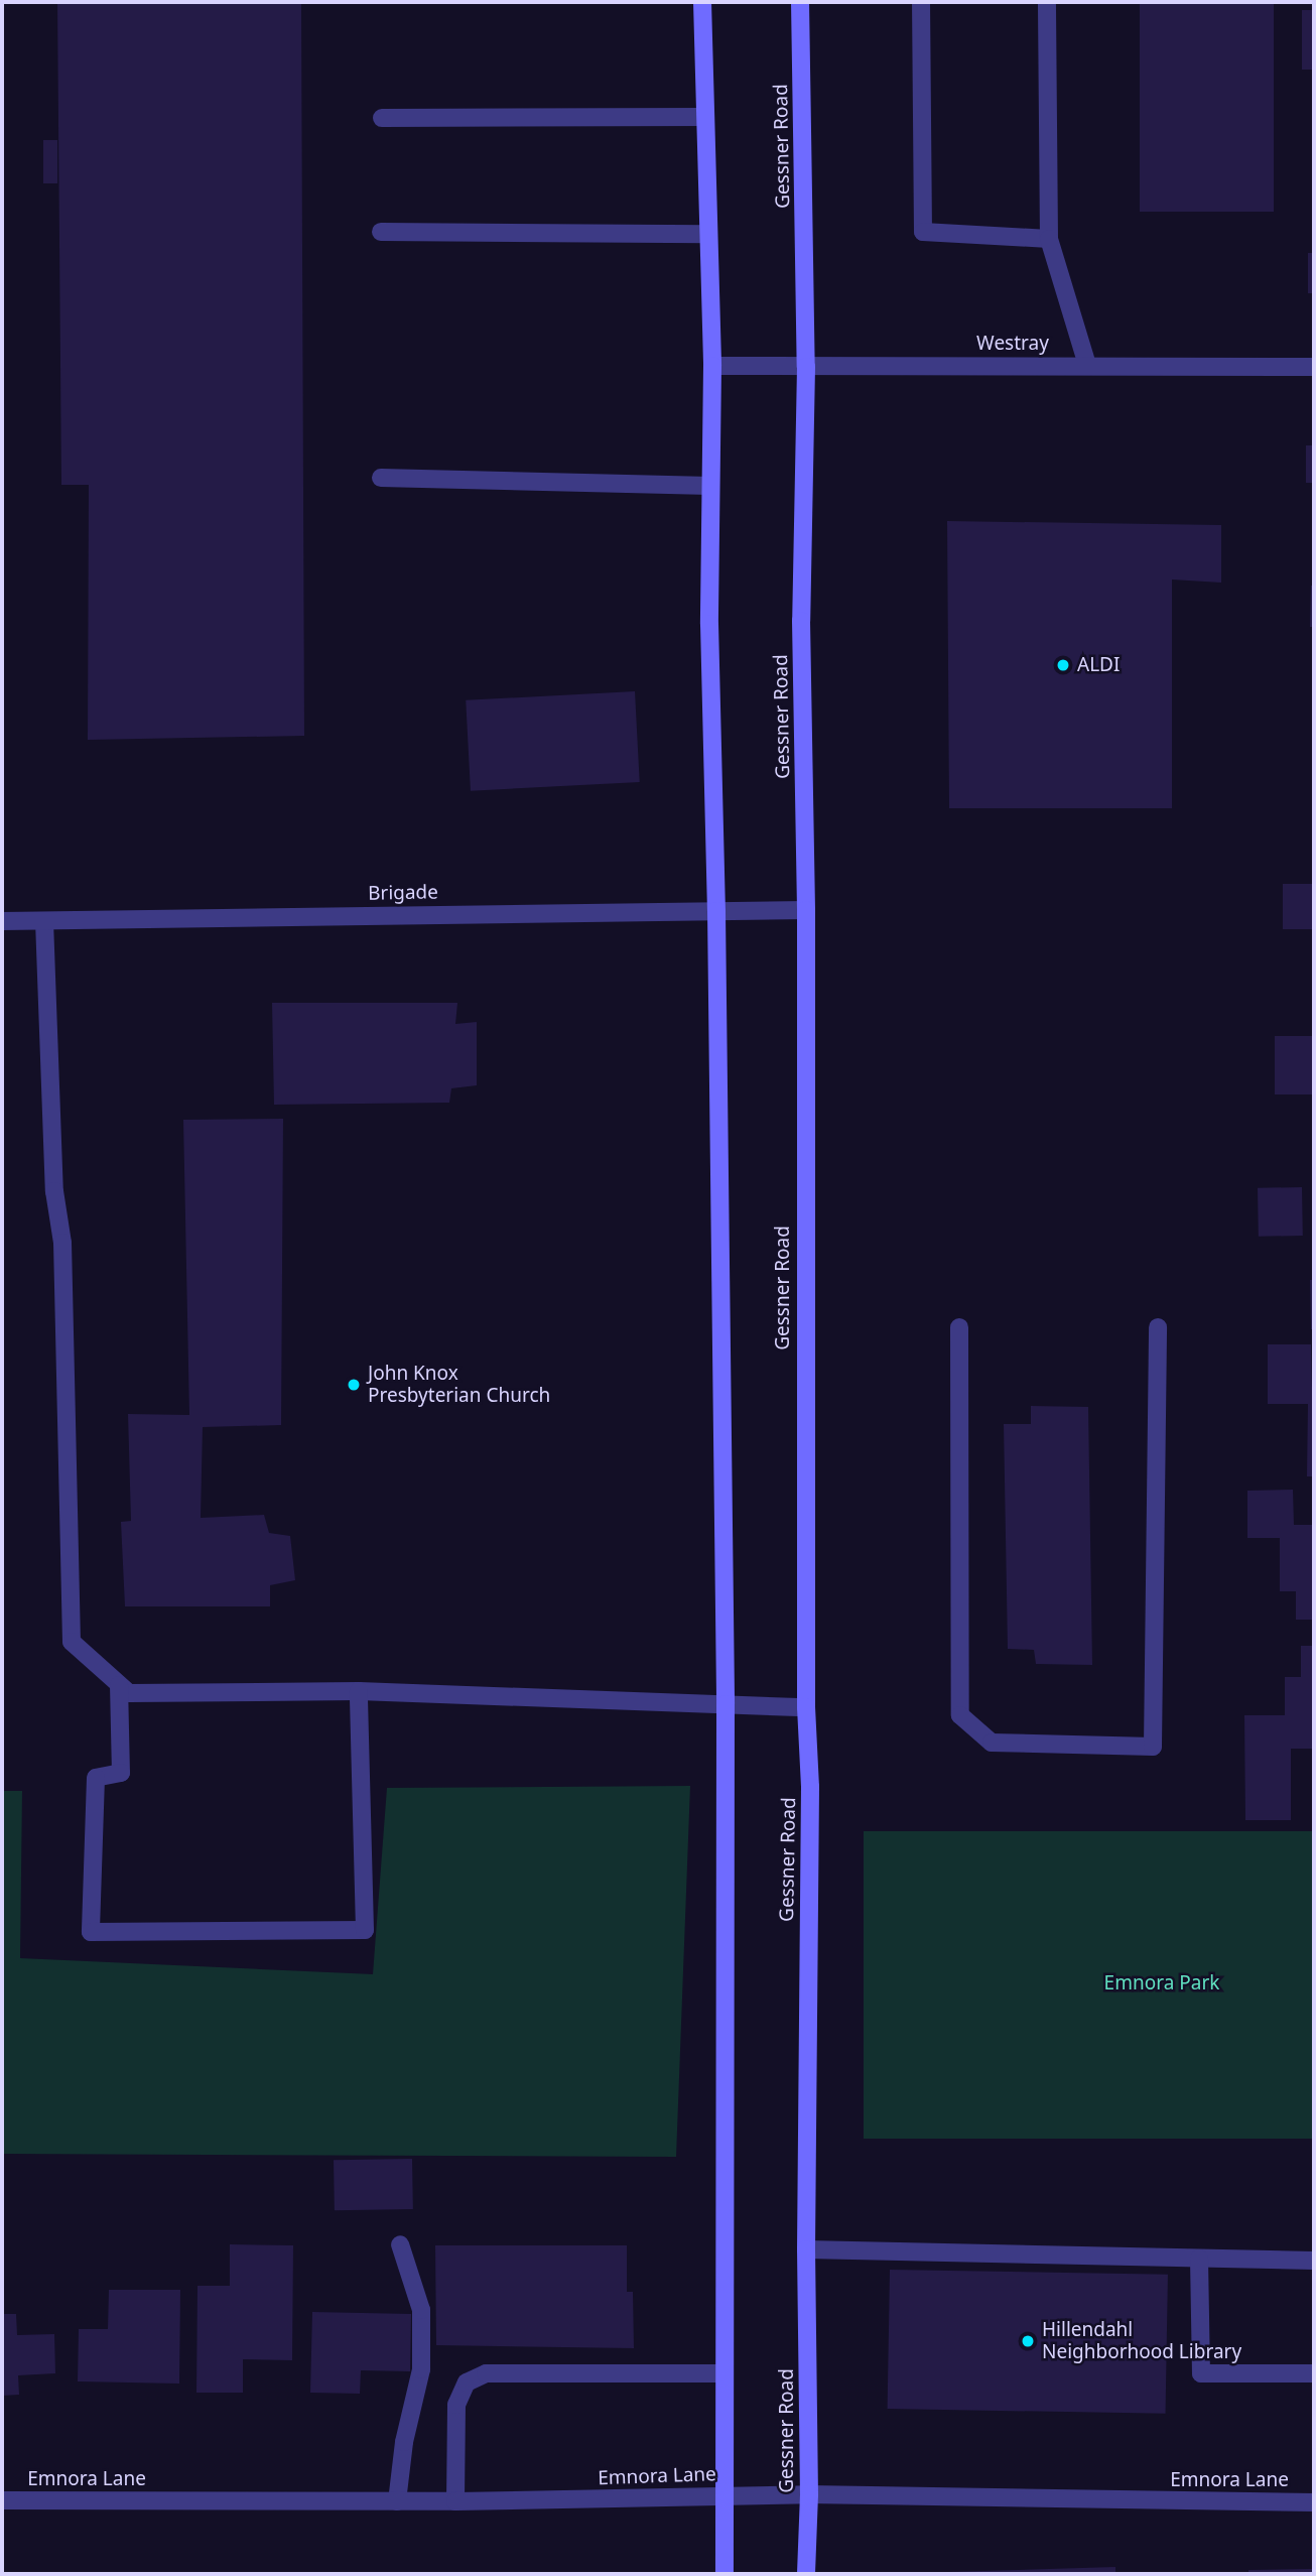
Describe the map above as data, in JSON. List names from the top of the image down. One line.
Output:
{"streets":{"main road":["Gessner Road"],"street":["Westray","Brigade","Emnora Lane"]},"crossings":[["Gessner Road","Westray"],["Gessner Road","Brigade"],["Gessner Road","Emnora Lane"]],"parks":["Emnora Park"],"places":["ALDI","John Knox Presbyterian Church","Hillendahl Neighborhood Library"]}
